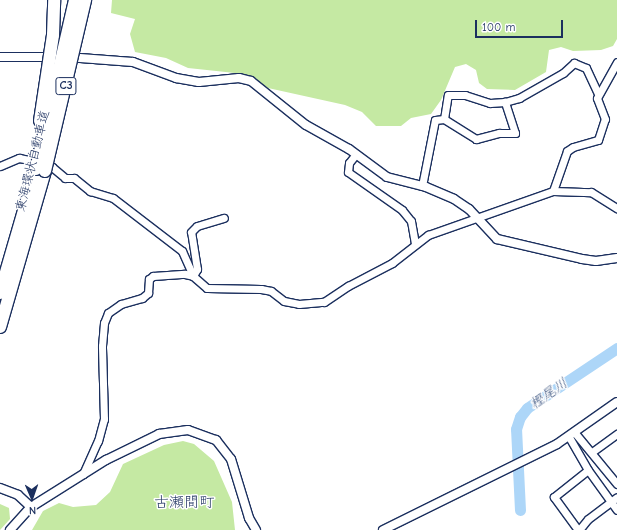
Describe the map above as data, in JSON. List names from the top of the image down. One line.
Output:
{"streets":{"highway":["C3","東海環状自動車道"]},"districts":["古瀬間町"],"water":["樫尾川"],"scale_bar":"100 m","north":"bottom"}
